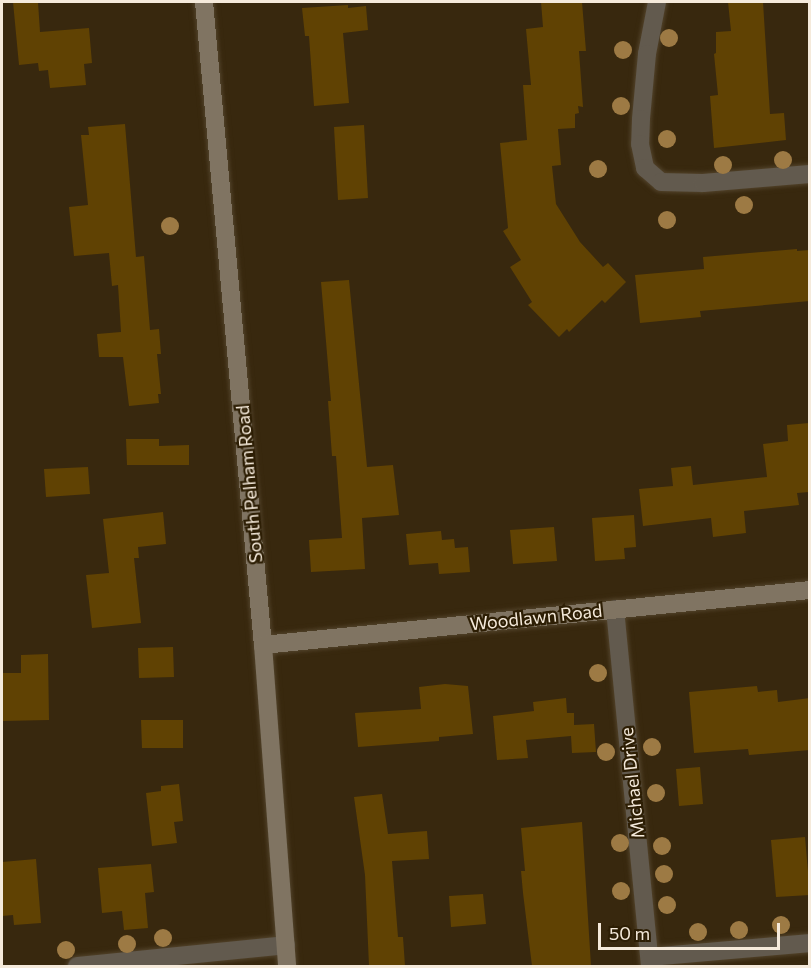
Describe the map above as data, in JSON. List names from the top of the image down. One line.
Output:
{"streets":{"main road":["South Pelham Road","Woodlawn Road"],"street":["Michael Drive"]},"crossings":[["South Pelham Road","Woodlawn Road"],["Woodlawn Road","Michael Drive"]],"scale_bar":"50 m"}
